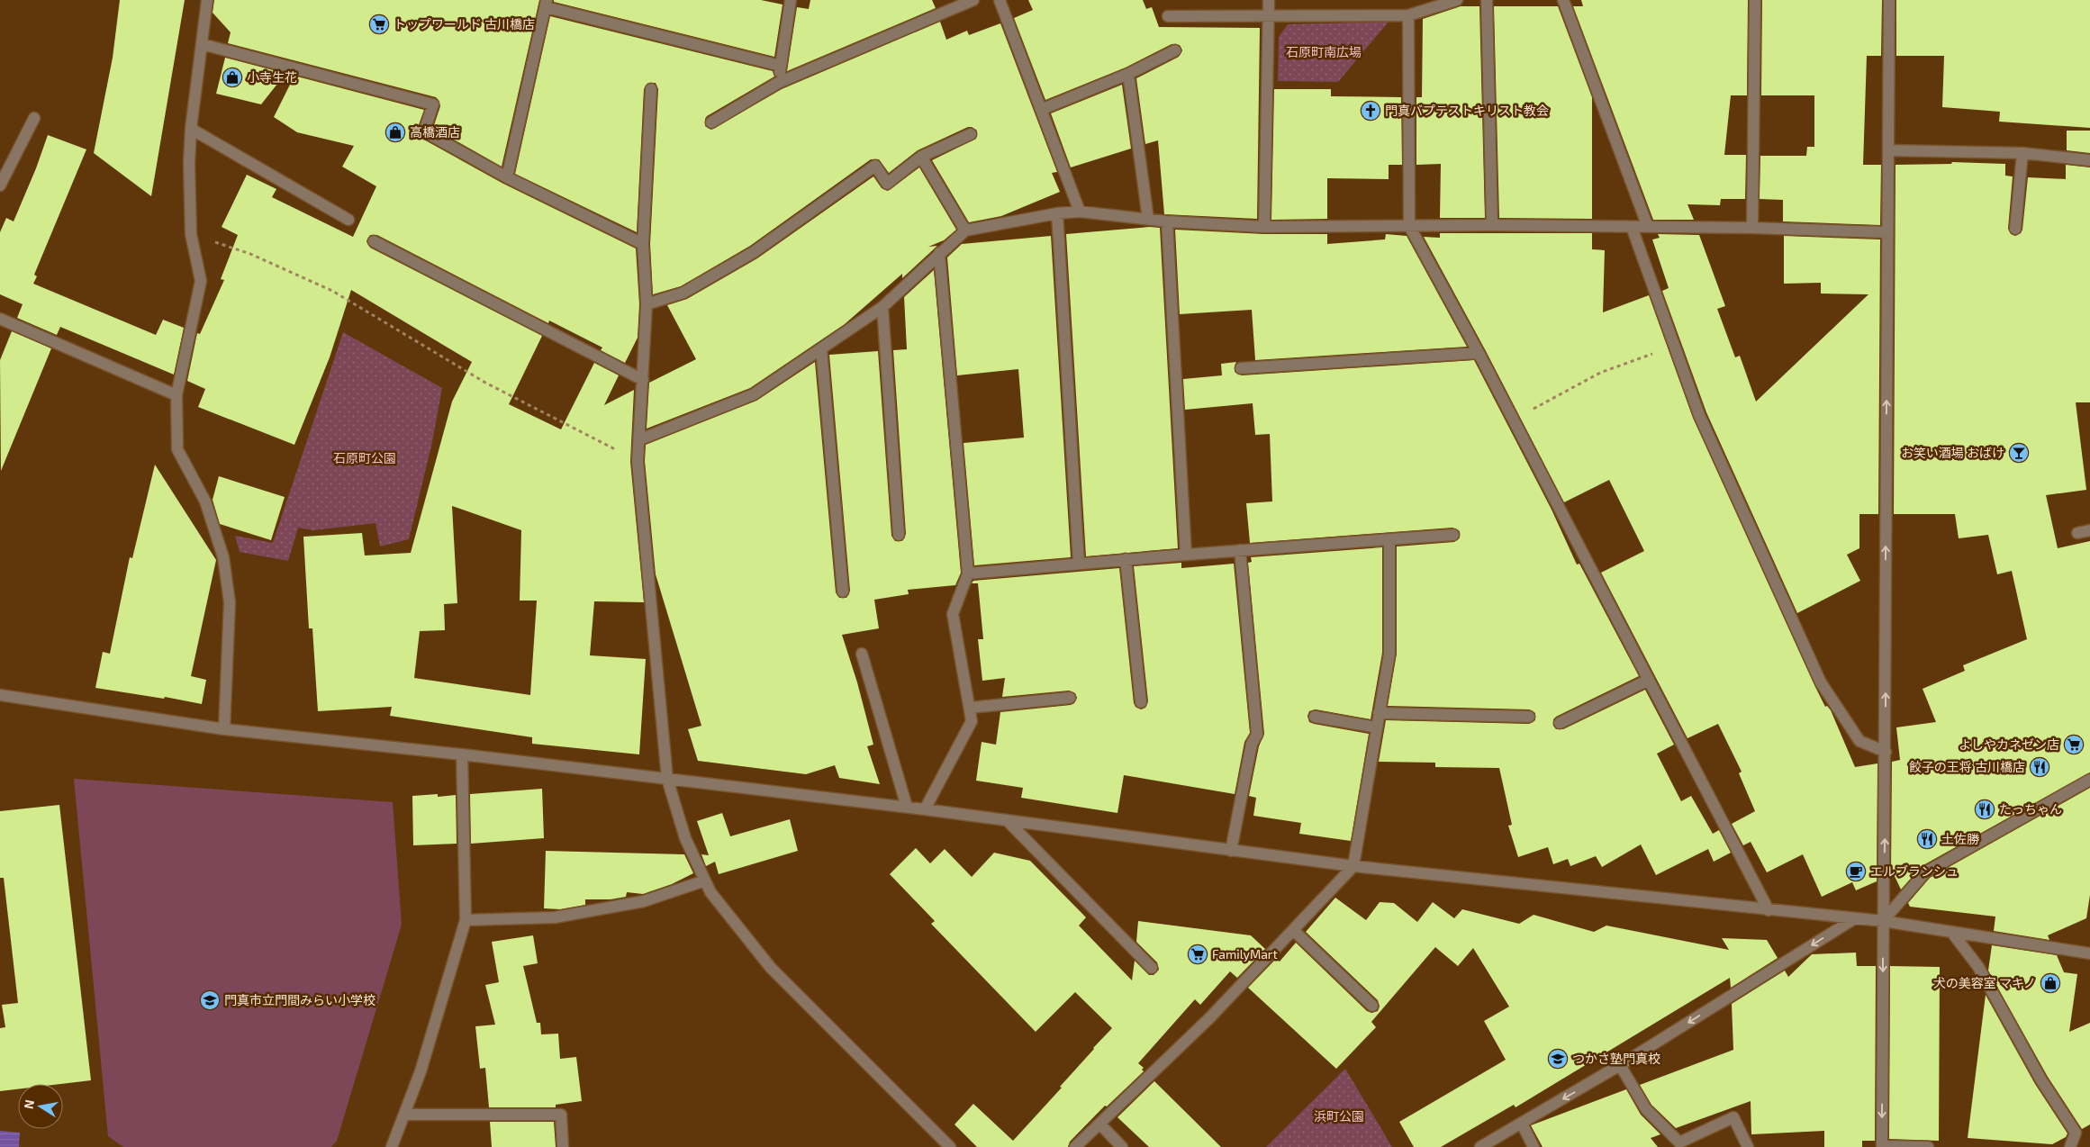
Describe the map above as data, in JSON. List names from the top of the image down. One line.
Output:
{"parks":["石原町南広場","石原町公園","浜町公園"],"places":{"supermarket":["トップワールド 古川橋店","よしやカネゼン店","FamilyMart"],"shop":["小寺生花","高橋酒店","犬の美容室 マキノ"],"church":["門真バプテストキリスト教会"],"bar":["お笑い酒場 おばけ"],"restaurant":["餃子の王将 古川橋店","たっちゃん","土佐勝"],"cafe":["エルブランシュ"],"school or university":["門真市立門間みらい小学校","つかさ塾門真校"]},"north":"left"}
